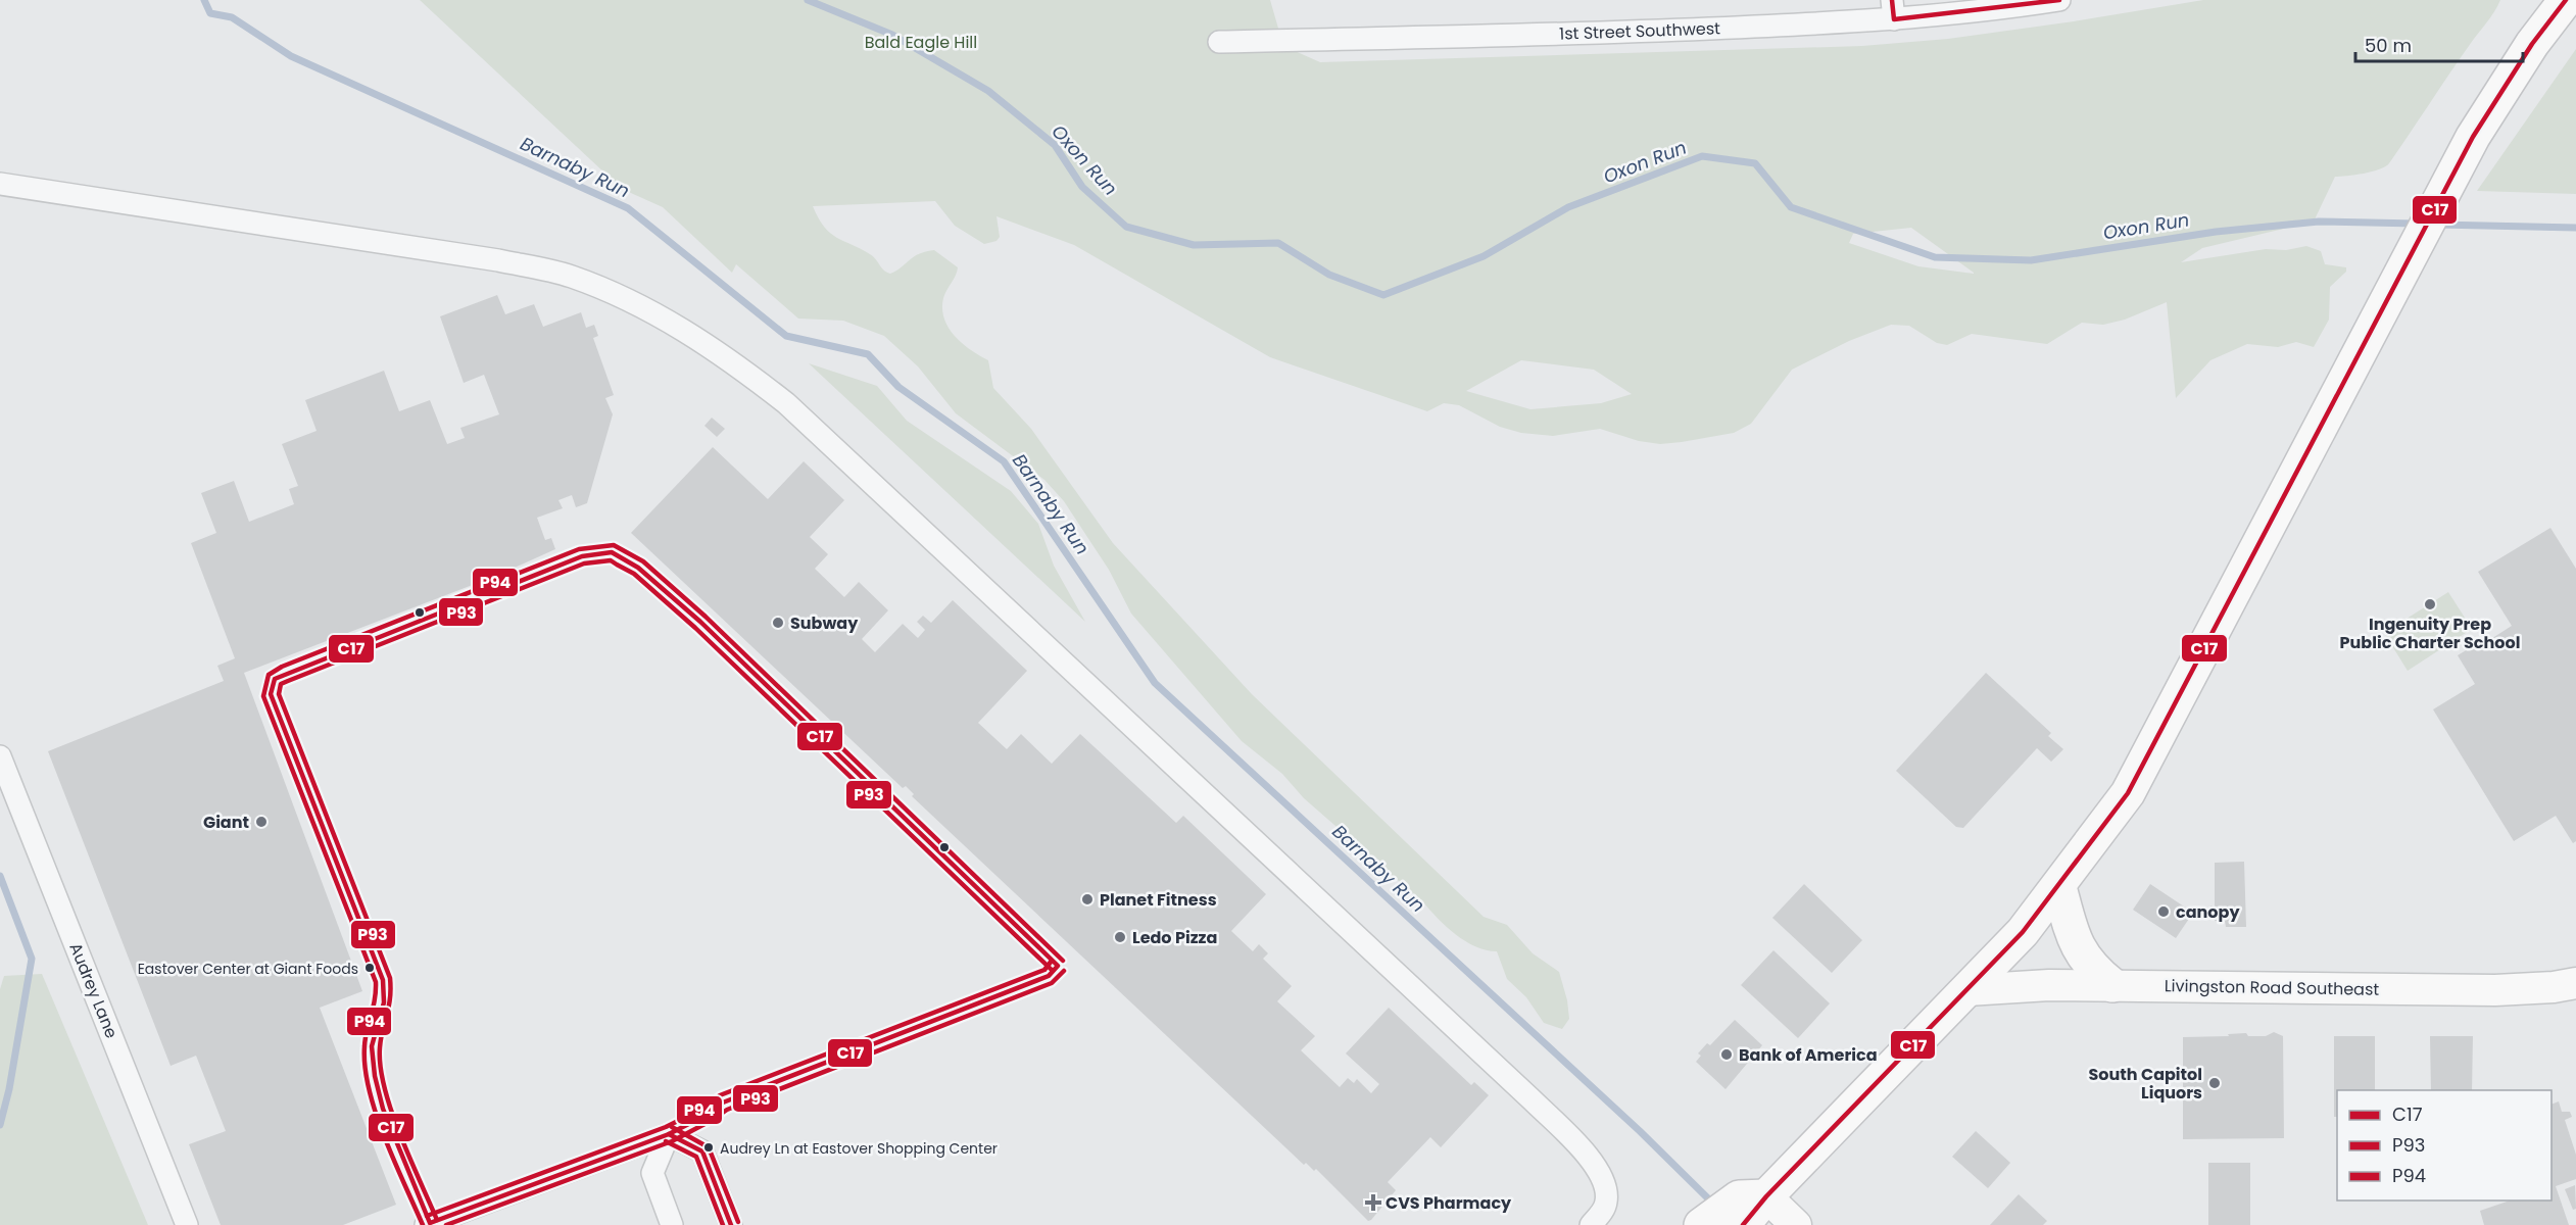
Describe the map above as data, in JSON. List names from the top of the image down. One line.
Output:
{"streets":{"street":["1st Street Southwest","Livingston Road Southeast","Audrey Lane"]},"water":["Oxon Run","Barnaby Run"],"parks":["Bald Eagle Hill"],"places":{"other":["Ingenuity Prep Public Charter School","Subway","Giant","Planet Fitness","canopy","Ledo Pizza","Eastover Center at Giant Foods","Bank of America","South Capitol Liquors","Audrey Ln at Eastover Shopping Center"],"health":["CVS Pharmacy"]},"lines":["transit line C17","transit line P94","transit line P93"],"legend":["C17","P93","P94"],"scale_bar":"50 m"}
